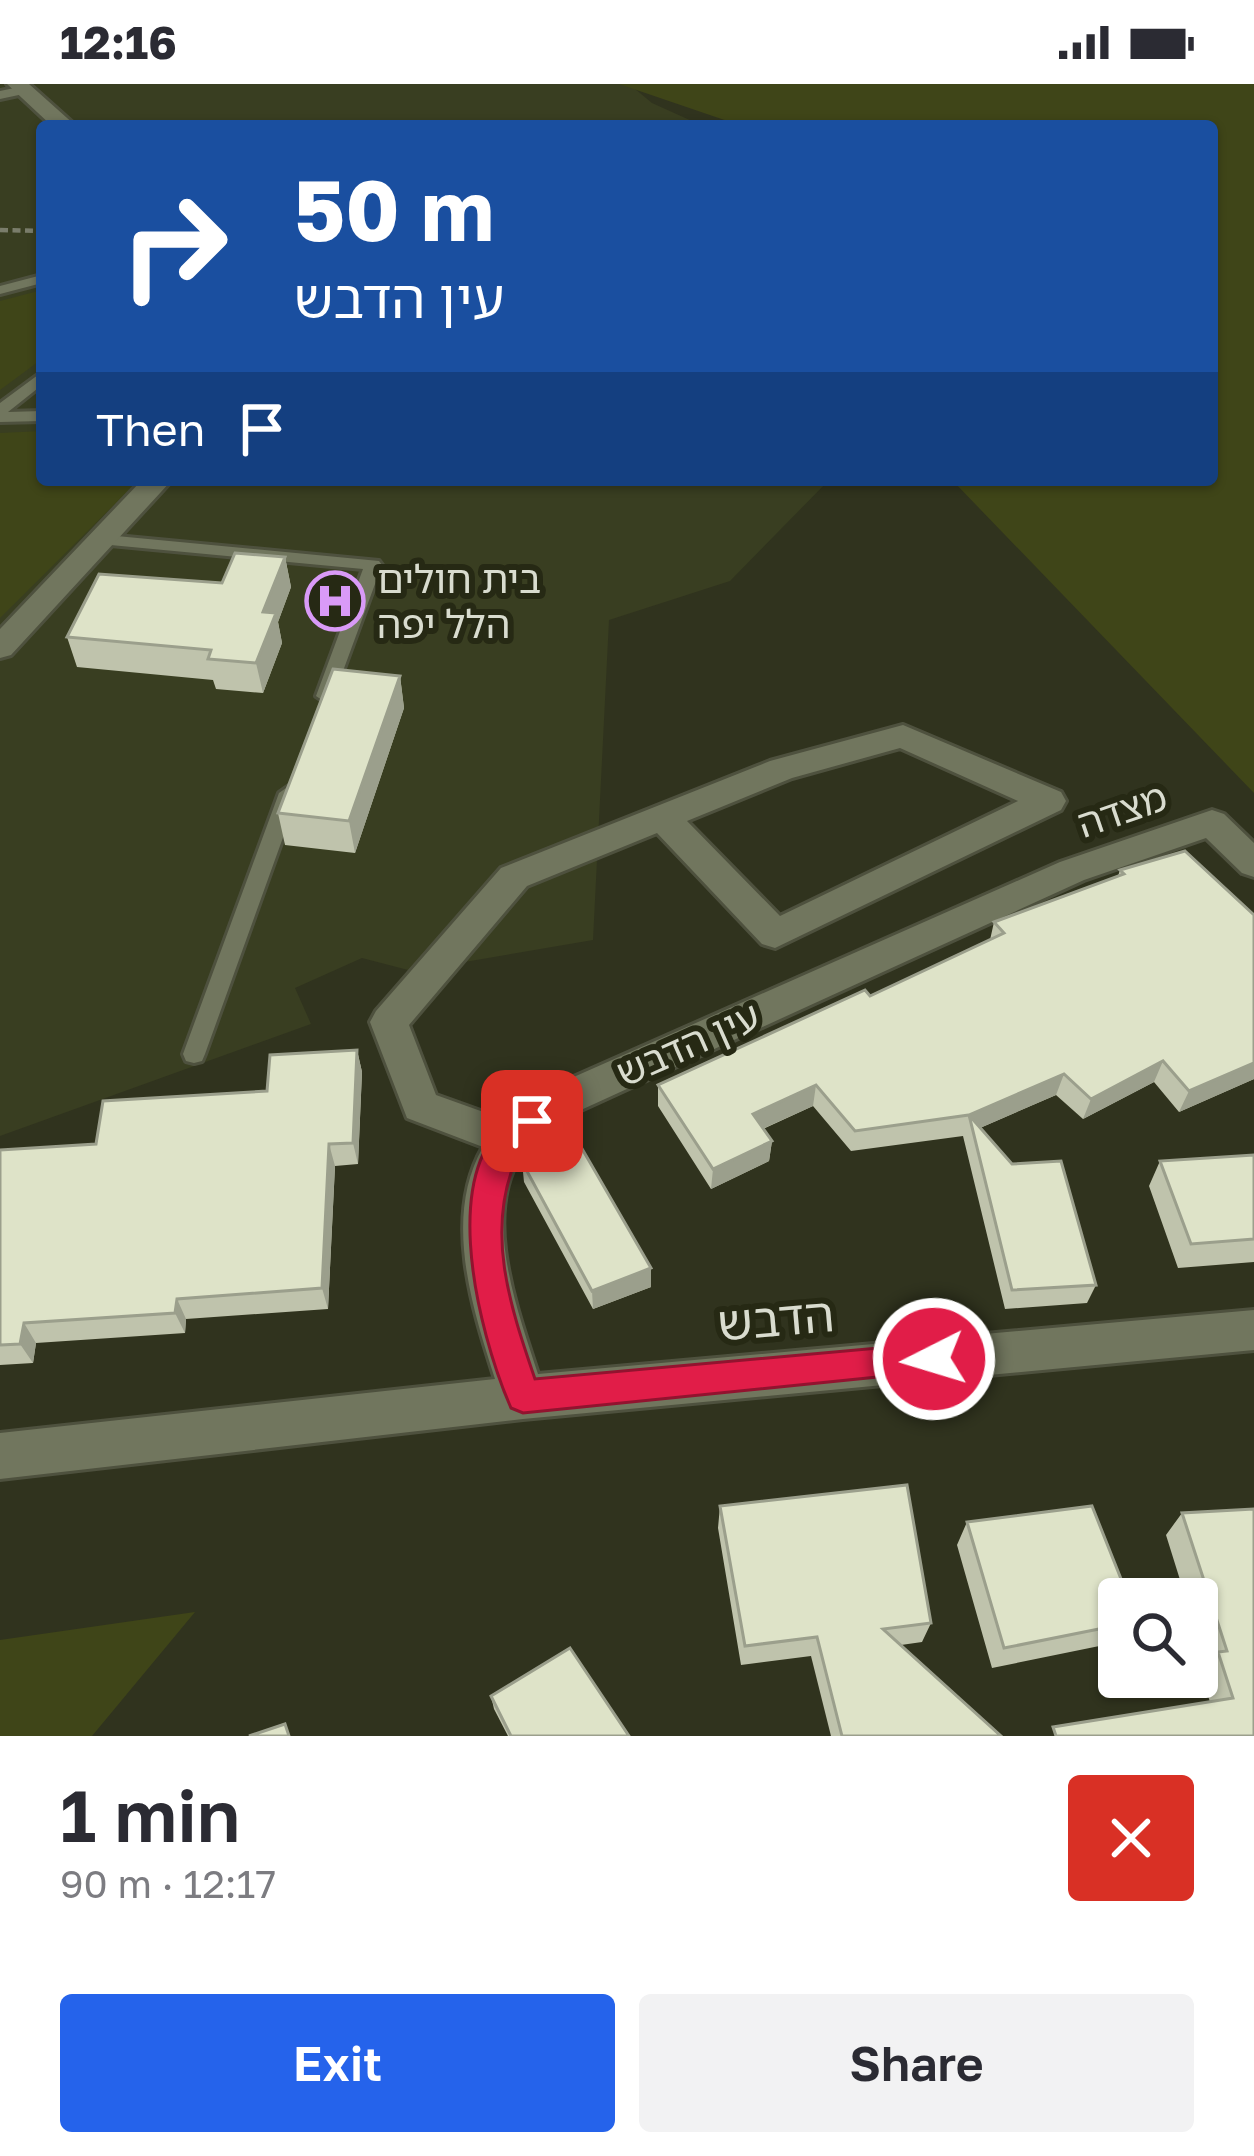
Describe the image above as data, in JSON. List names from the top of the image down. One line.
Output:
{"streets":{"street":["מצדה","עין הדבש","הדבש"]},"crossings":[["מצדה","עין הדבש"],["עין הדבש","הדבש"]],"places":{"hospital":["בית חולים הלל יפה"]},"page":{"status":"12:16","turn":["50 m","עין הדבש"],"then":"Then","heading":["1 min","90 m · 12:17"],"buttons":["Exit","Share"]}}
